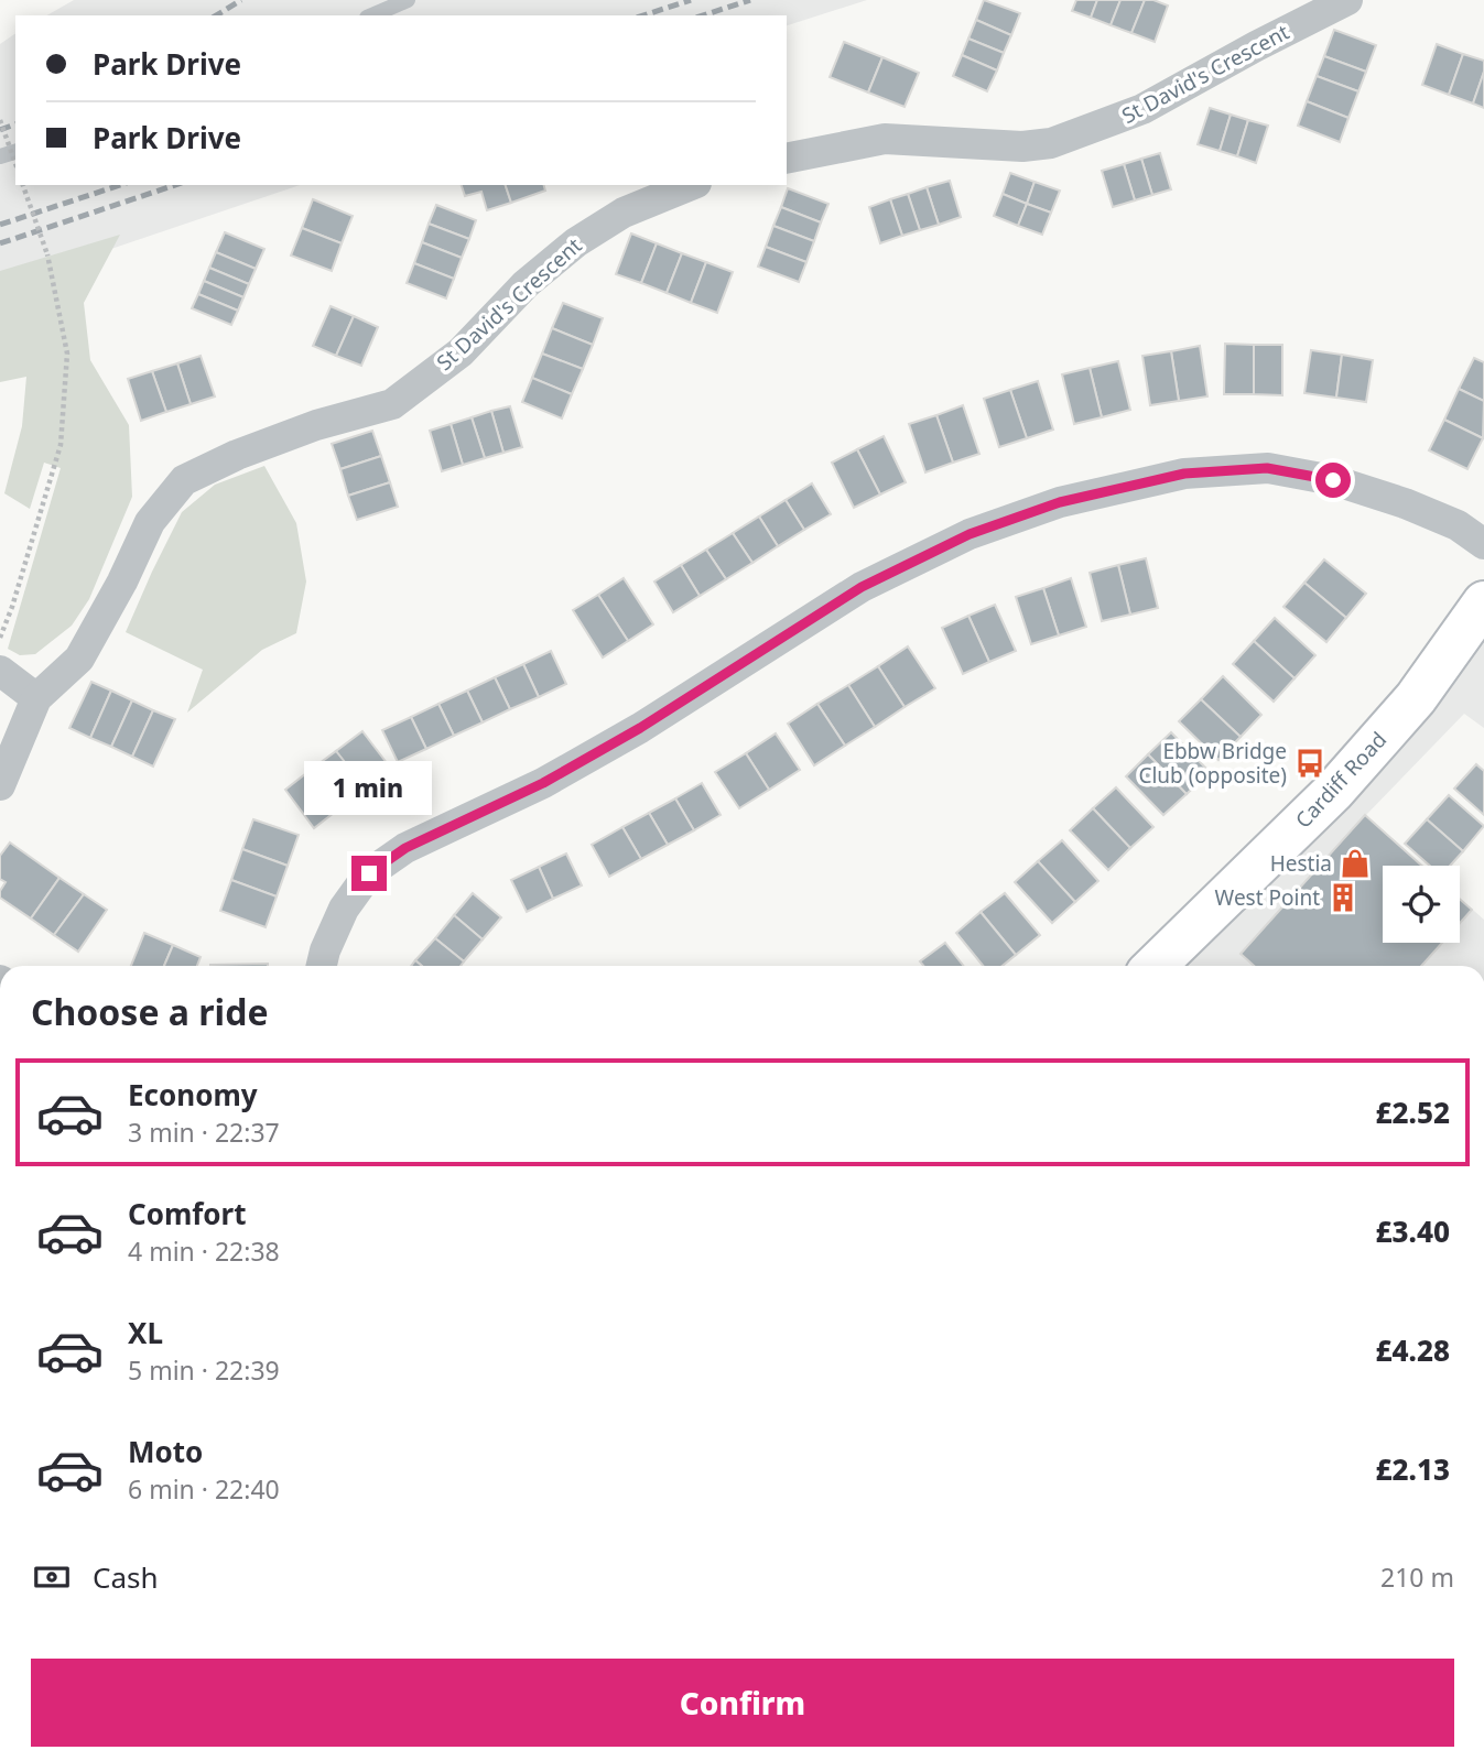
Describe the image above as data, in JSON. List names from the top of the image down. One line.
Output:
{"streets":{"main road":["Cardiff Road"],"street":["St David's Crescent"]},"places":{"bus stop":["Ebbw Bridge Club (opposite)"],"shop":["Hestia"],"building":["West Point"]},"page":{"banner":["Park Drive","Park Drive"],"bubble":"1 min","heading":"Choose a ride","list":[{"name":"Economy","note":"3 min · 22:37","value":"£2.52"},{"name":"Comfort","note":"4 min · 22:38","value":"£3.40"},{"name":"XL","note":"5 min · 22:39","value":"£4.28"},{"name":"Moto","note":"6 min · 22:40","value":"£2.13"}],"pay":["Cash","210 m"],"buttons":"Confirm"}}
